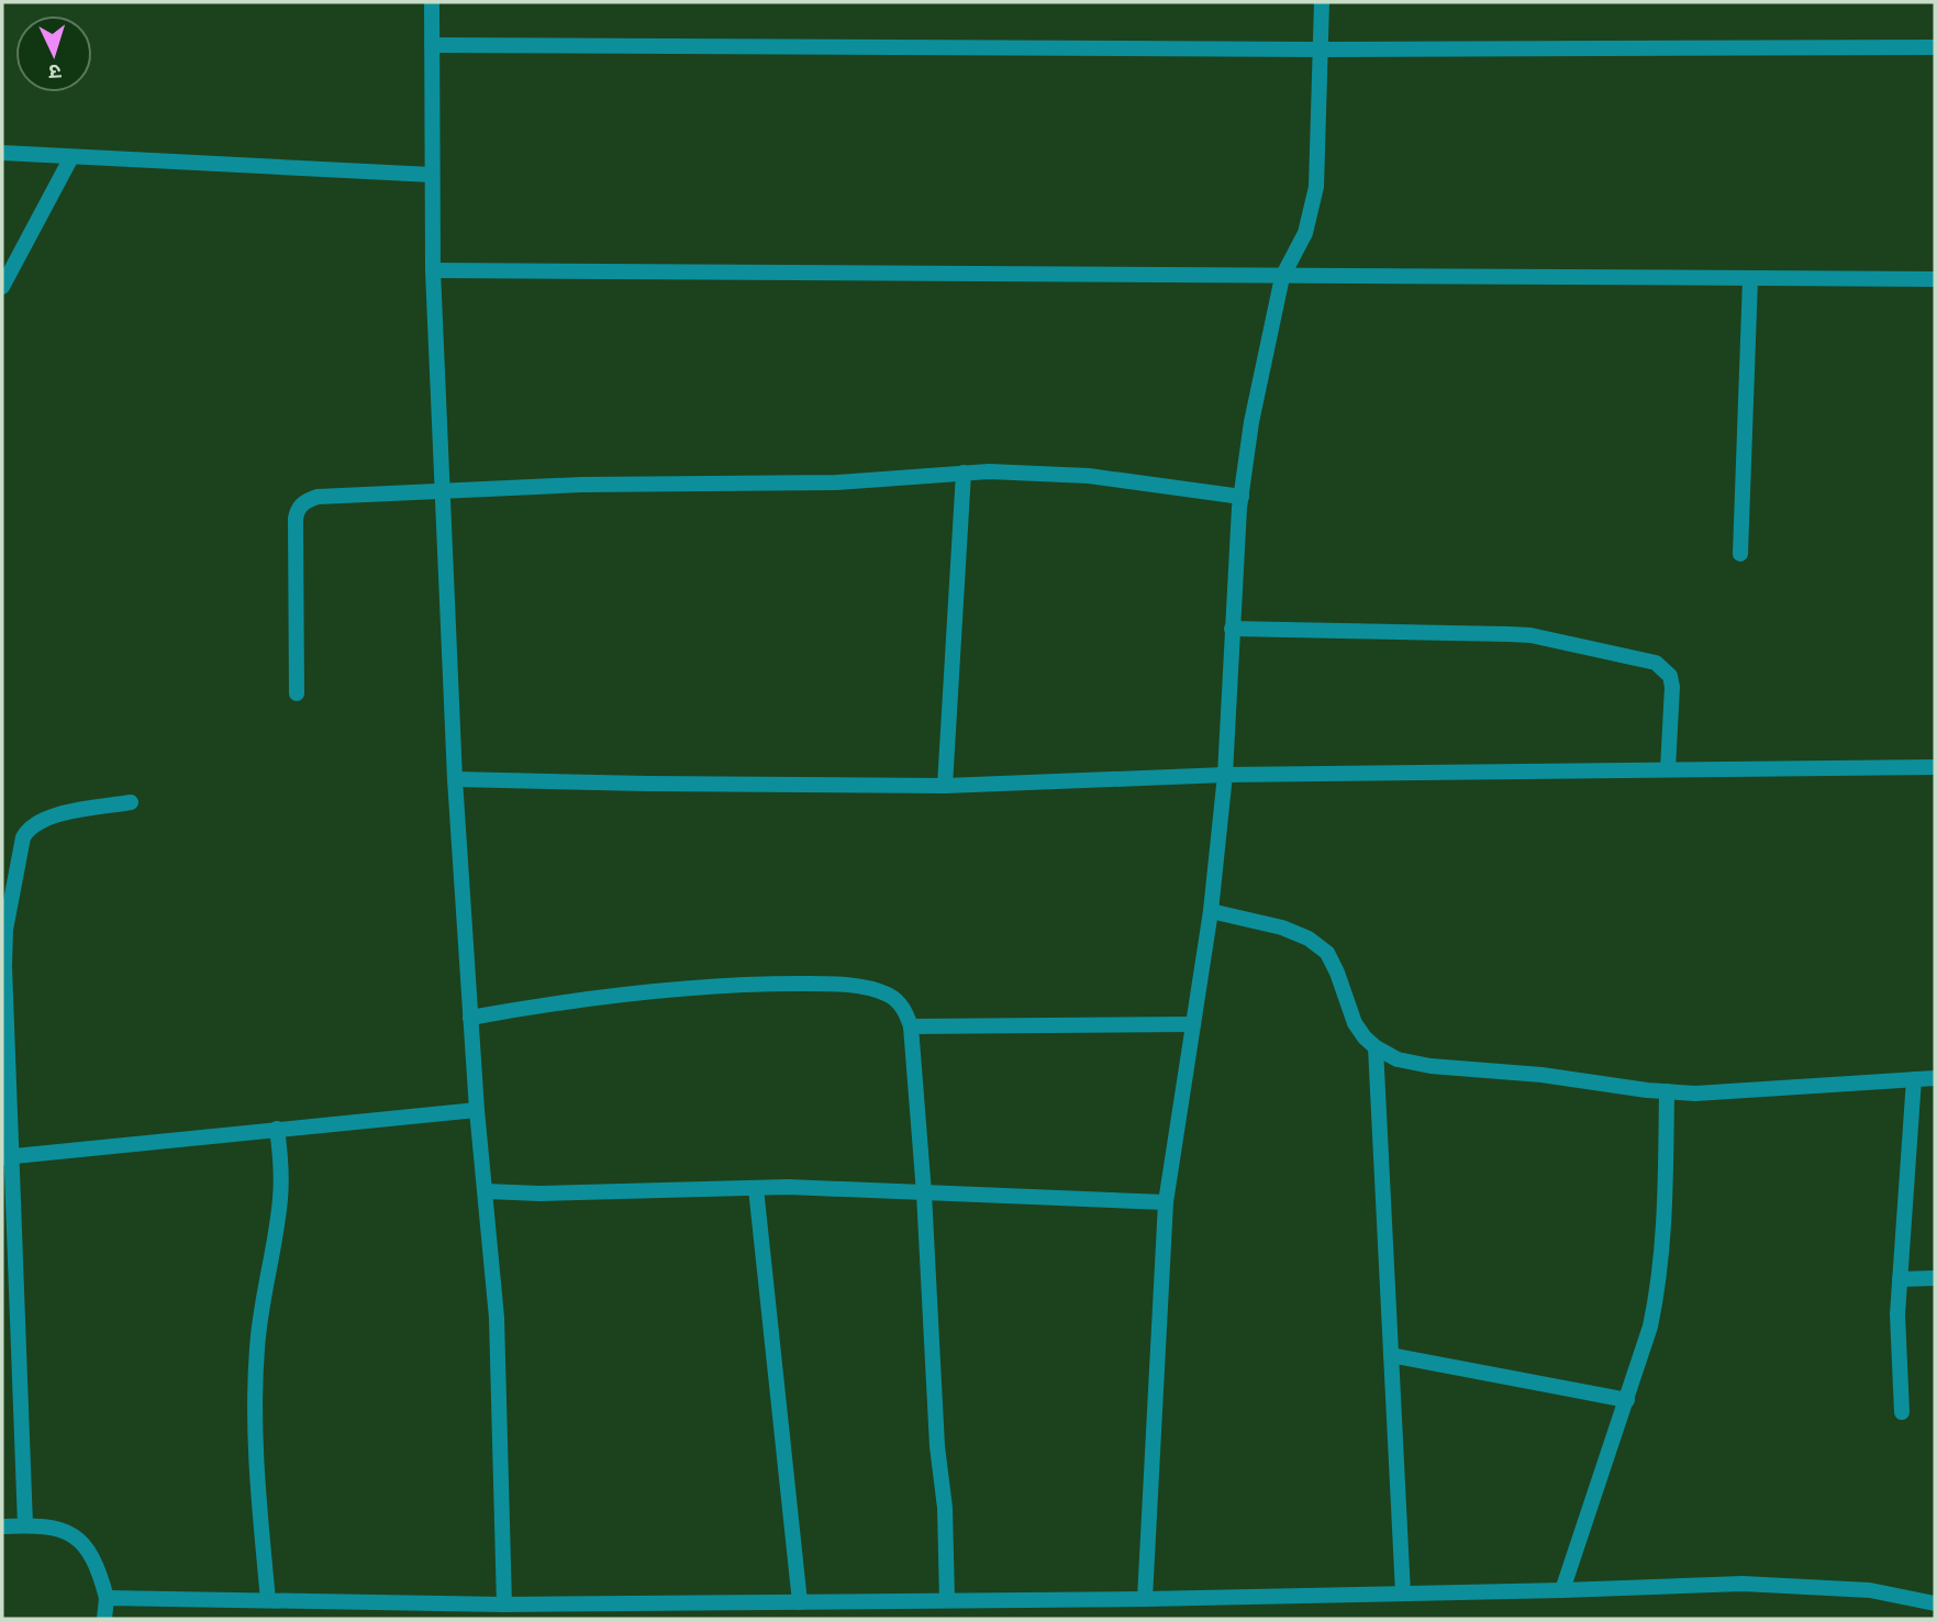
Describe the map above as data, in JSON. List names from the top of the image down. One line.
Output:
{"north":"bottom"}
